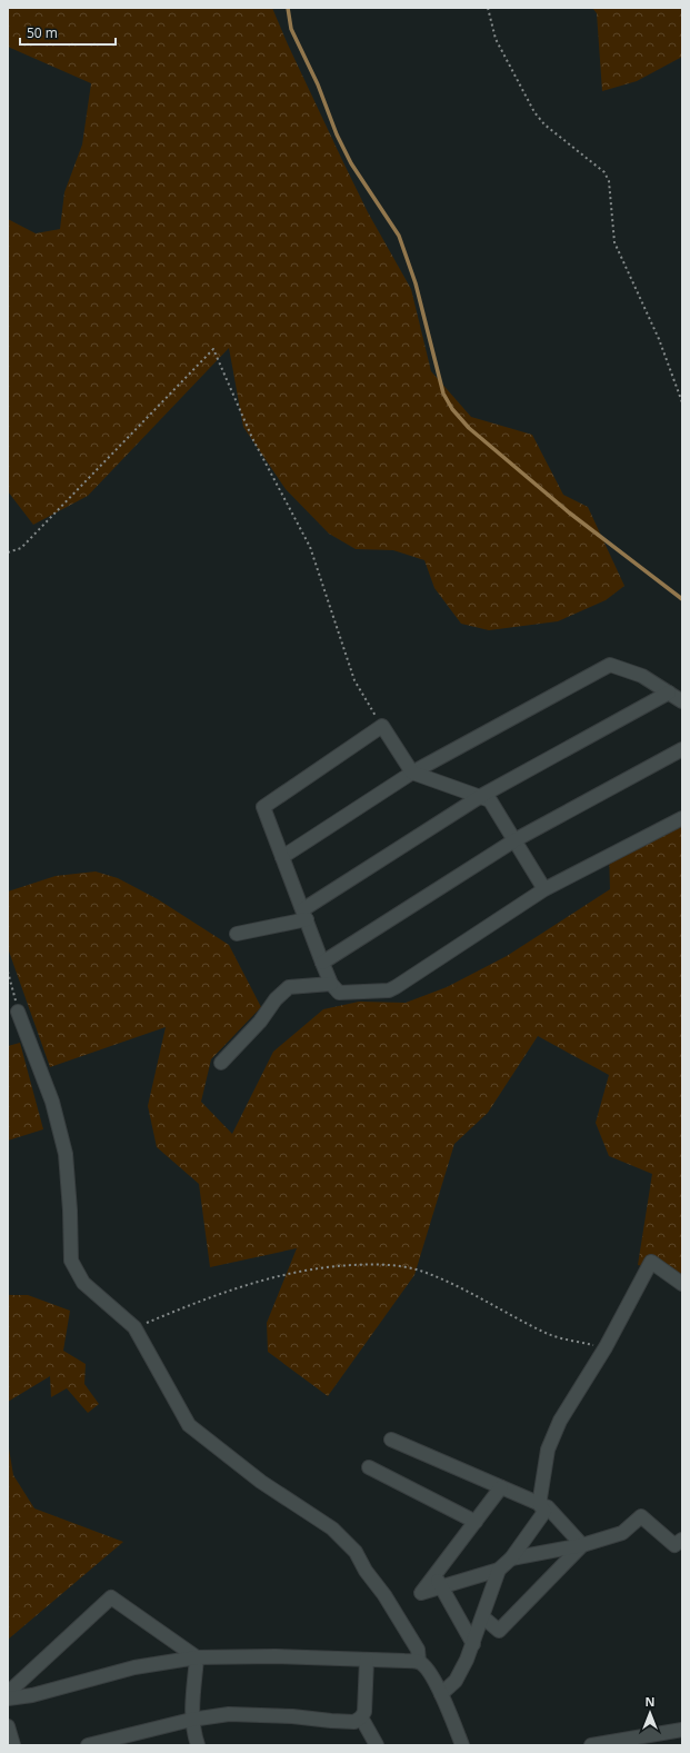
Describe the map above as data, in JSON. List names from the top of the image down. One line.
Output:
{"scale_bar":"50 m","north":"top"}
